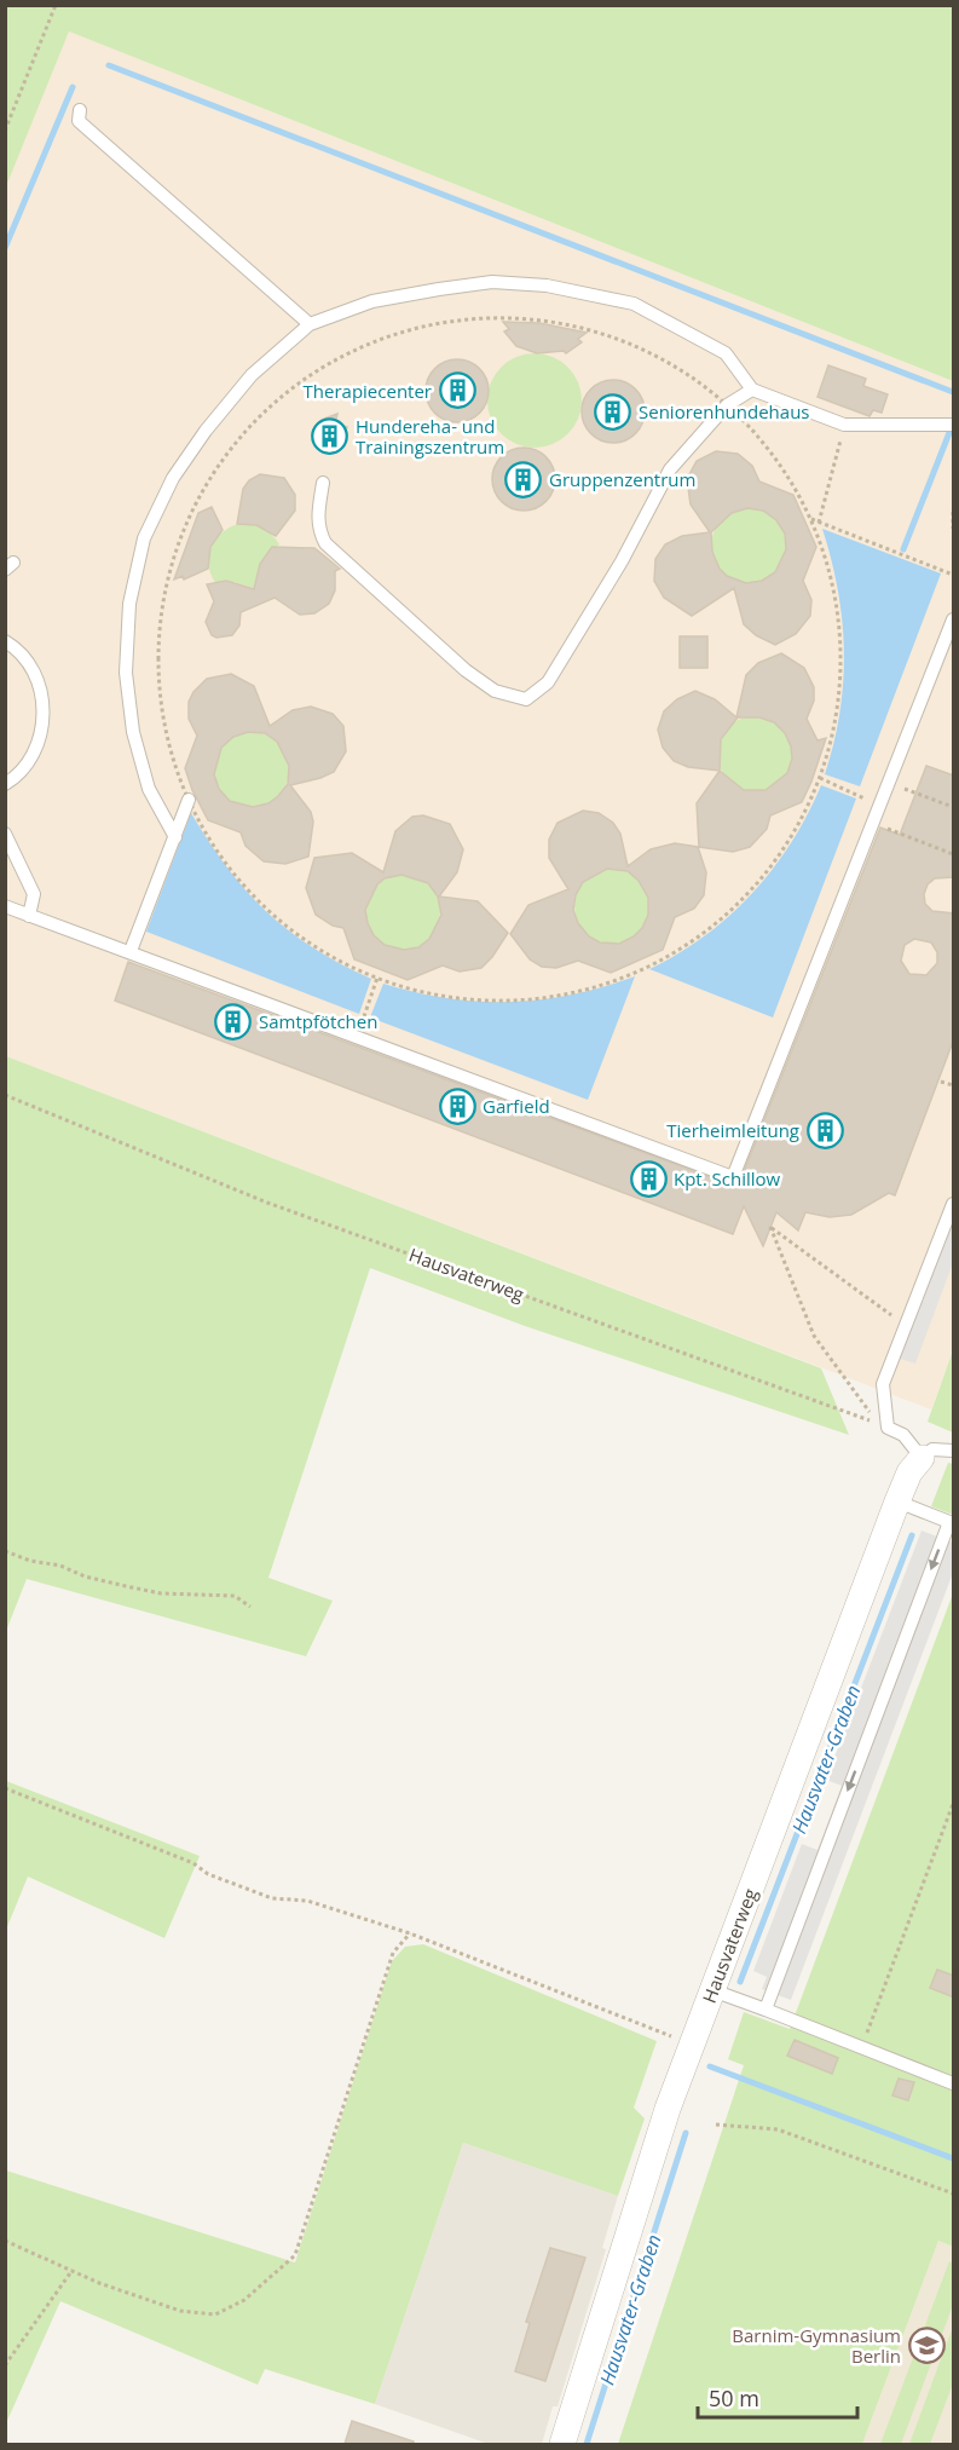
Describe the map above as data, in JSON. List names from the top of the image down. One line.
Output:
{"streets":{"street":["Hausvaterweg"]},"water":["Hausvater-Graben"],"places":{"building":["Therapiecenter","Seniorenhundehaus","Hundereha- und Trainingszentrum","Gruppenzentrum","Samtpfötchen","Garfield","Tierheimleitung","Kpt. Schillow"],"school or university":["Barnim-Gymnasium Berlin"]},"scale_bar":"50 m"}
